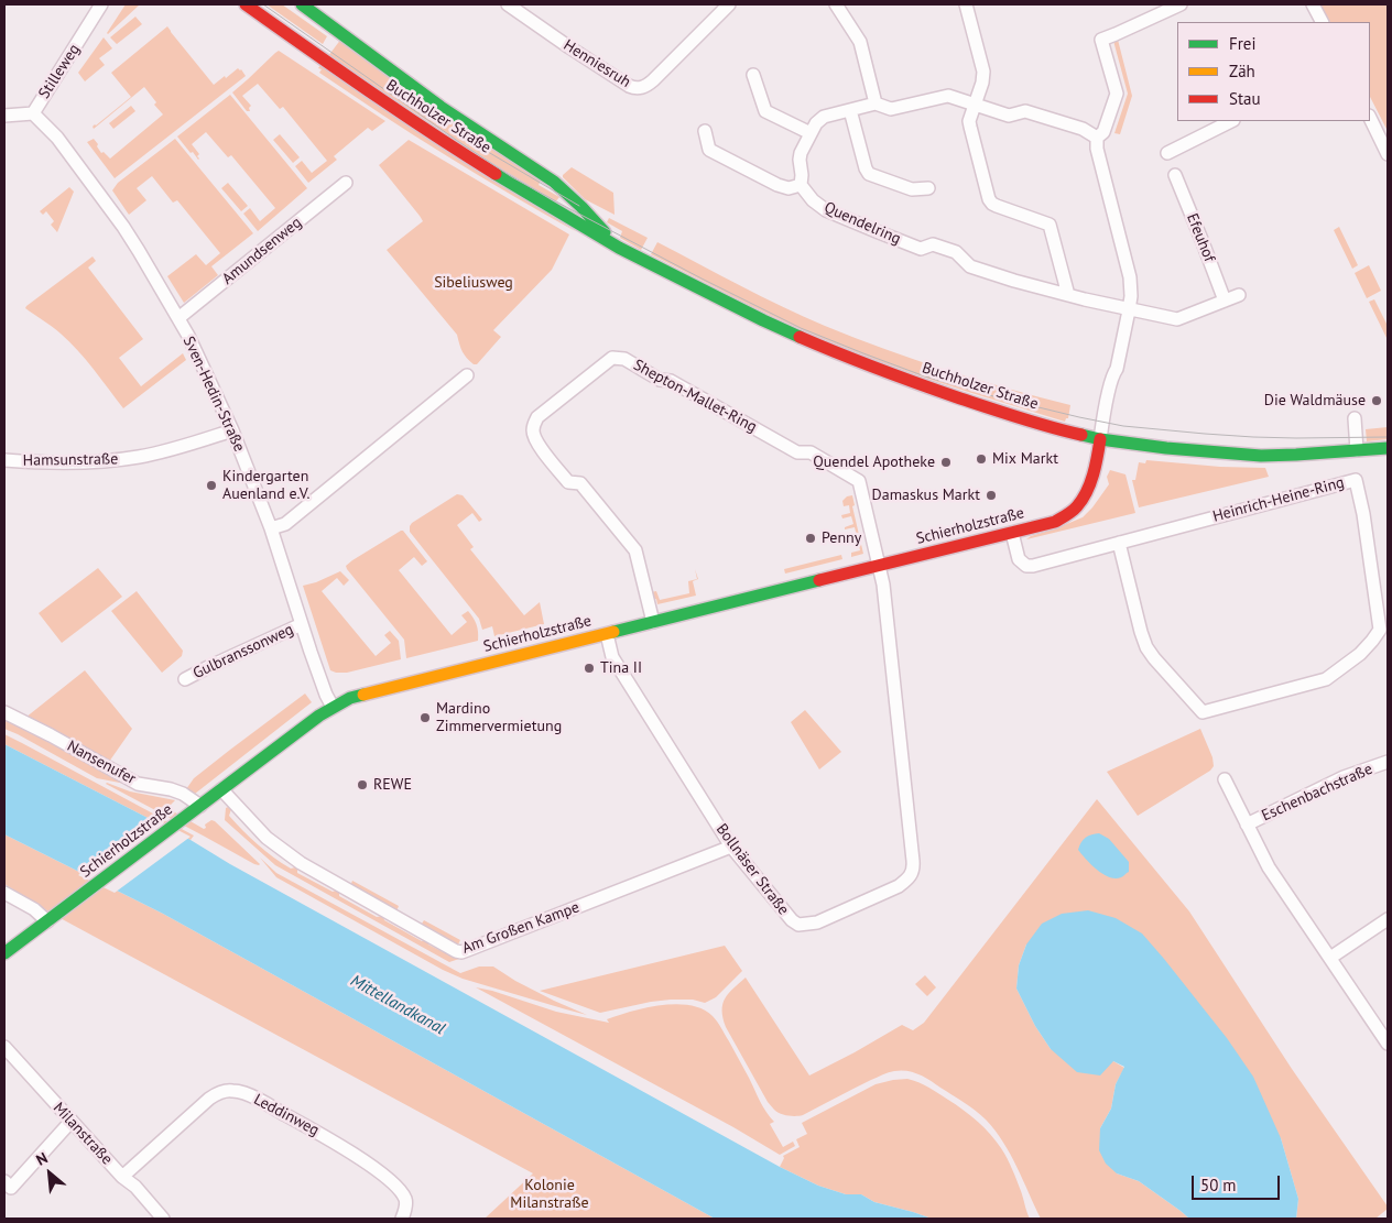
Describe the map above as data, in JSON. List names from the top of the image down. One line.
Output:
{"streets":{"main road":["Buchholzer Straße","Schierholzstraße"],"street":["Henniesruh","Stilleweg","Quendelring","Efeuhof","Amundsenweg","Sven-Hedin-Straße","Shepton-Mallet-Ring","Hamsunstraße","Heinrich-Heine-Ring","Gulbranssonweg","Nansenufer","Eschenbachstraße","Bollnäser Straße","Am Großen Kampe","Leddinweg","Milanstraße"]},"crossings":[["Stilleweg","Sven-Hedin-Straße"],["Buchholzer Straße","Schierholzstraße"],["Amundsenweg","Sven-Hedin-Straße"],["Sven-Hedin-Straße","Hamsunstraße"],["Sven-Hedin-Straße","Schierholzstraße"],["Sven-Hedin-Straße","Gulbranssonweg"],["Shepton-Mallet-Ring","Schierholzstraße"],["Shepton-Mallet-Ring","Bollnäser Straße"],["Heinrich-Heine-Ring","Schierholzstraße"],["Schierholzstraße","Nansenufer"],["Schierholzstraße","Bollnäser Straße"],["Schierholzstraße","Am Großen Kampe"],["Bollnäser Straße","Am Großen Kampe"],["Leddinweg","Milanstraße"]],"water":["Mittellandkanal"],"parks":["Sibeliusweg","Kolonie Milanstraße"],"places":["Die Waldmäuse","Mix Markt","Quendel Apotheke","Kindergarten Auenland e.V.","Damaskus Markt","Penny","Tina II","Mardino Zimmervermietung","REWE"],"legend":["Frei","Zäh","Stau"],"scale_bar":"50 m","north":"top left"}
